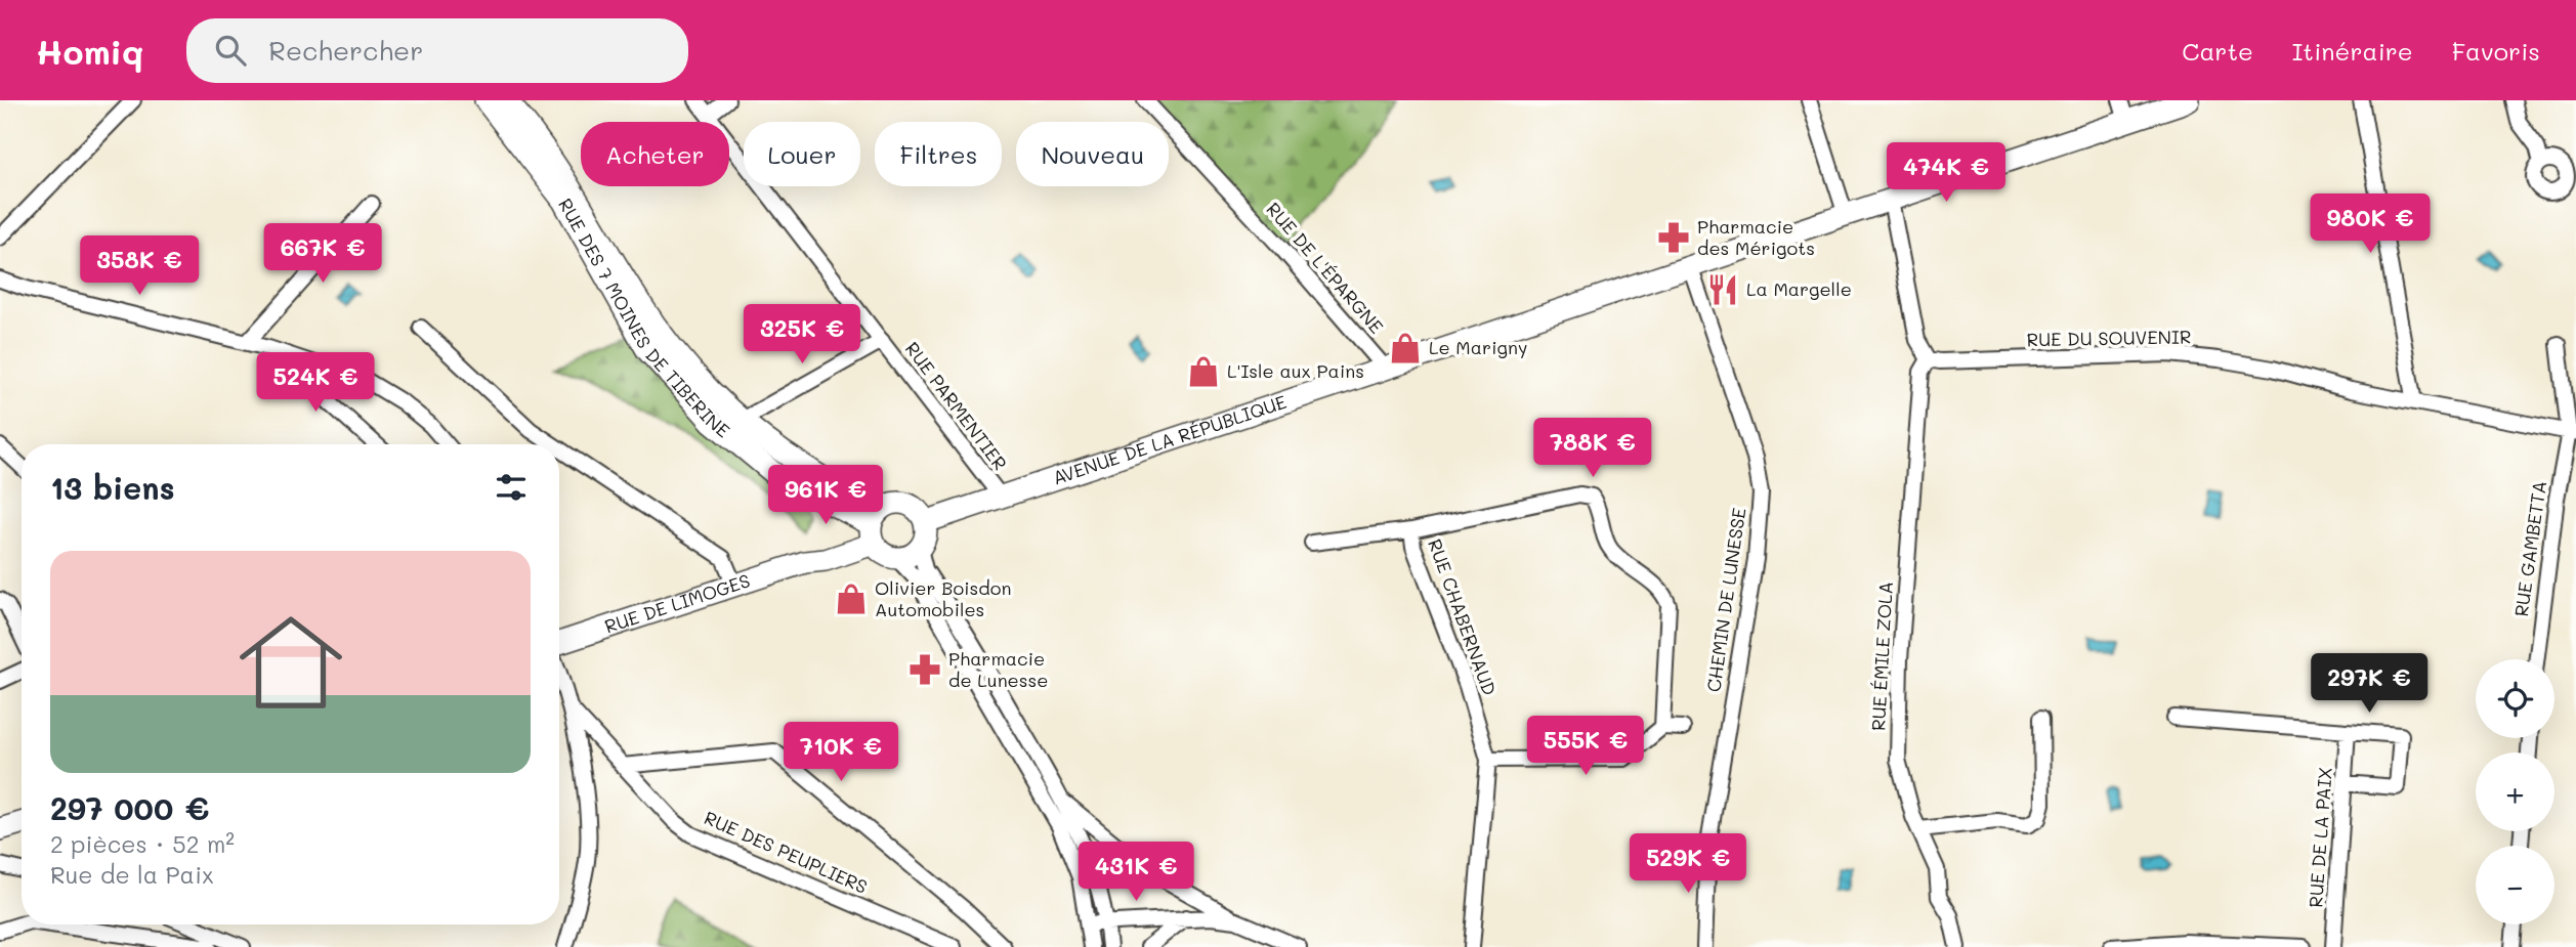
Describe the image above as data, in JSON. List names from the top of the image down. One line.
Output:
{"streets":{"main road":["RUE DES 7 MOINES DE TIBERINE","AVENUE DE LA RÉPUBLIQUE","RUE DE LIMOGES"],"street":["RUE DE L'ÉPARGNE","RUE DU SOUVENIR","RUE PARMENTIER","RUE GAMBETTA","CHEMIN DE LUNESSE","RUE CHABERNAUD","RUE ÉMILE ZOLA","RUE DE LA PAIX","RUE DES PEUPLIERS"]},"crossings":[["RUE DE L'ÉPARGNE","AVENUE DE LA RÉPUBLIQUE"],["RUE DES 7 MOINES DE TIBERINE","AVENUE DE LA RÉPUBLIQUE"],["RUE DES 7 MOINES DE TIBERINE","RUE DE LIMOGES"],["RUE DU SOUVENIR","RUE GAMBETTA"],["RUE DU SOUVENIR","RUE ÉMILE ZOLA"],["RUE PARMENTIER","AVENUE DE LA RÉPUBLIQUE"],["AVENUE DE LA RÉPUBLIQUE","CHEMIN DE LUNESSE"],["AVENUE DE LA RÉPUBLIQUE","RUE DE LIMOGES"]],"places":{"pharmacy":["Pharmacie des Mérigots","Pharmacie de Lunesse"],"restaurant":["La Margelle"],"shop":["Le Marigny","L'Isle aux Pains","Olivier Boisdon Automobiles"]},"page":{"header":"Homiq","search":"Rechercher","nav":["Carte","Itinéraire","Favoris"],"chip":["Acheter","Louer","Filtres","Nouveau"],"price":["474K €","980K €","667K €","358K €","325K €","524K €","788K €","961K €","297K €","555K €","710K €","529K €","431K €"],"heading":"13 biens","list":[{"name":"297 000 €","note":"2 pièces · 52 m² · Rue de la Paix"}],"map_buttons":["+","−"]}}
